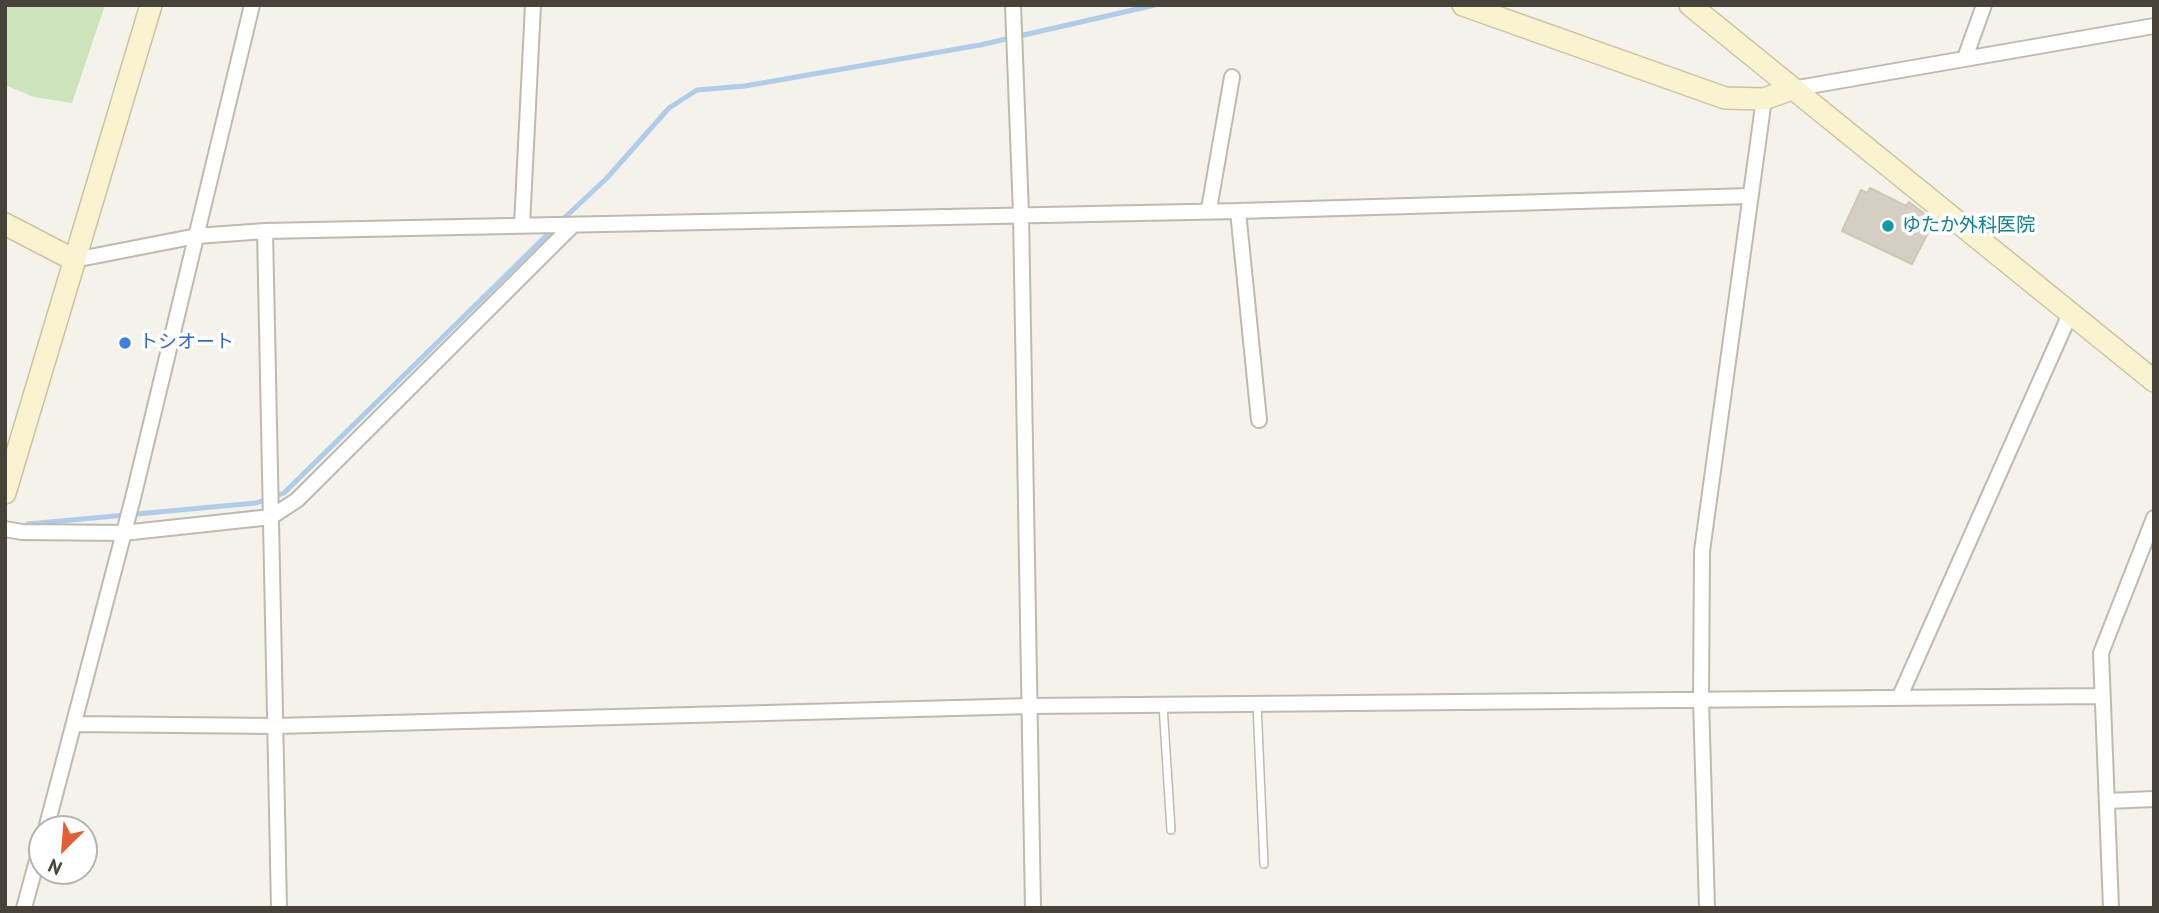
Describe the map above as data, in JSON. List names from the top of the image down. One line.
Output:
{"places":["ゆたか外科医院","トシオート"],"north":"bottom left"}
